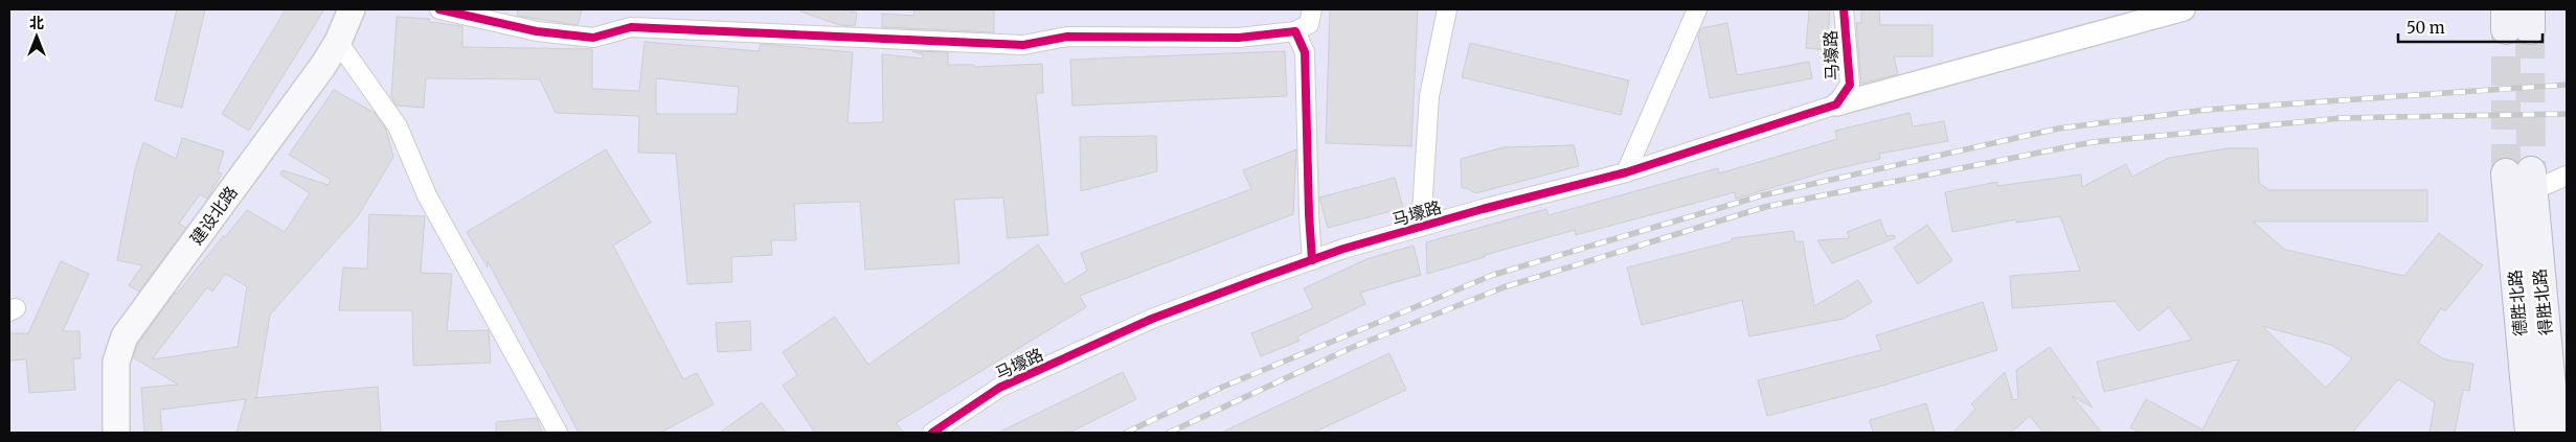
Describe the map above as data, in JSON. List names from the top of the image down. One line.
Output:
{"streets":{"main road":["建设北路","得胜北路","德胜北路"],"street":["马壕路"]},"crossings":[["得胜北路","德胜北路"]],"scale_bar":"50 m","north":"top"}
